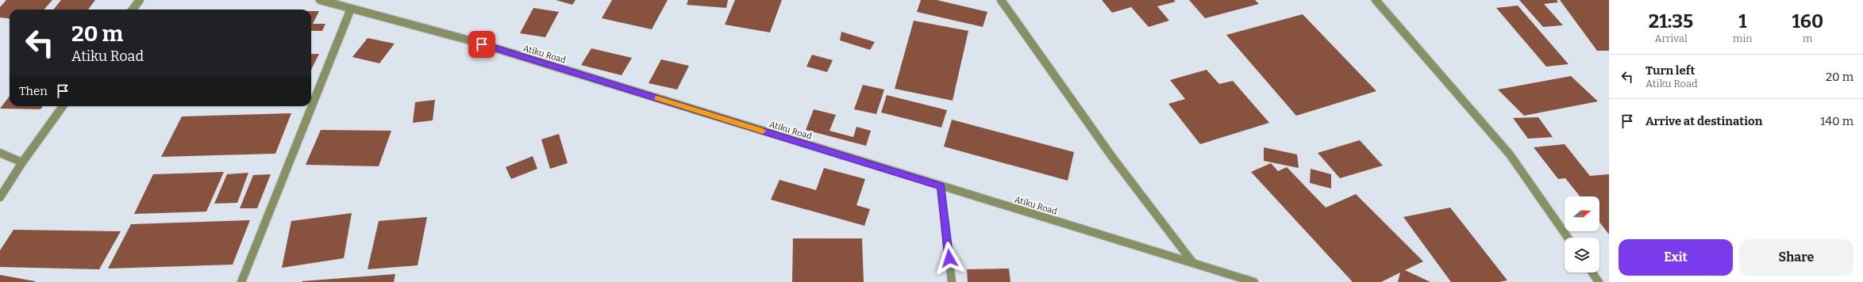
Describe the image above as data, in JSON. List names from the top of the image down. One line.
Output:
{"streets":{"street":["Atiku Road"]},"north":"right","page":{"eta":["21:35","Arrival","1","min","160","m"],"turn":["20 m","Atiku Road"],"list":[{"name":"Turn left","note":"Atiku Road","value":"20 m"},{"name":"Arrive at destination","value":"140 m"}],"then":"Then","buttons":["Exit","Share"]}}
